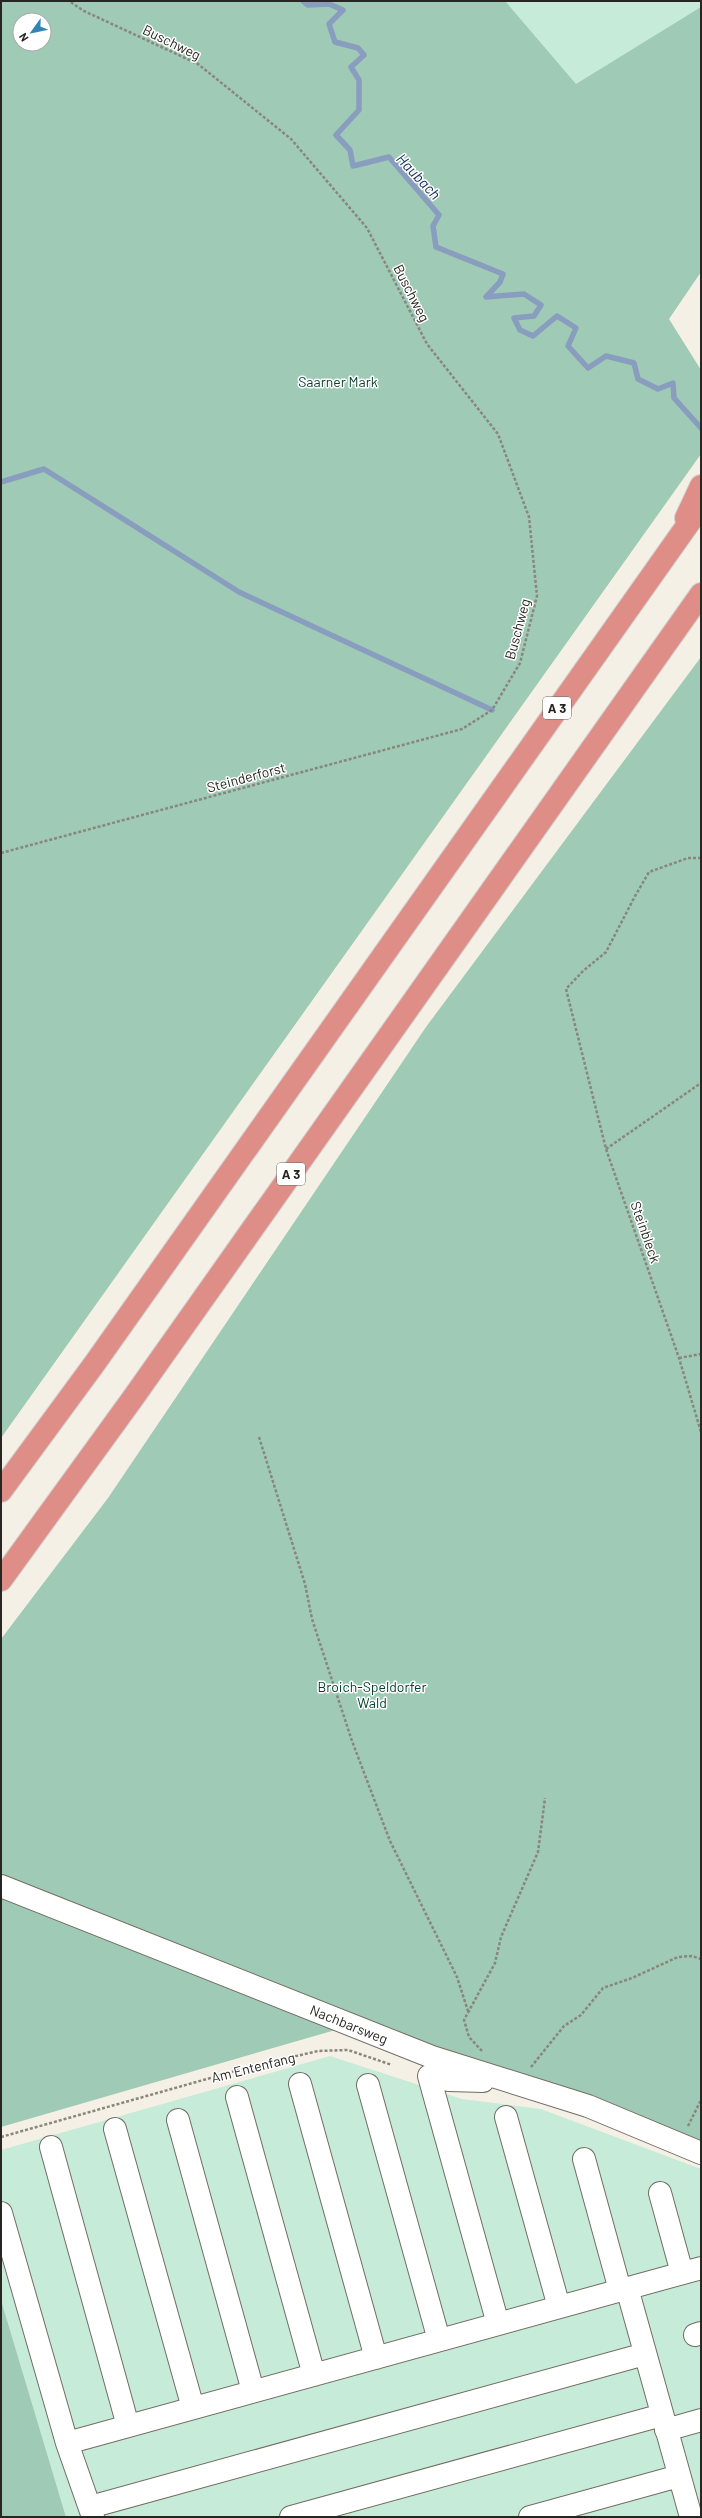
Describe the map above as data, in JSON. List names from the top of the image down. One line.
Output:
{"streets":{"highway":["A 3"],"lane":["Nachbarsweg"],"path":["Buschweg","Steinderforst","Steinbleck","Am Entenfang"]},"crossings":[["Buschweg","Steinderforst"]],"water":["Haubach"],"parks":["Saarner Mark","Broich-Speldorfer Wald"],"north":"bottom left"}
